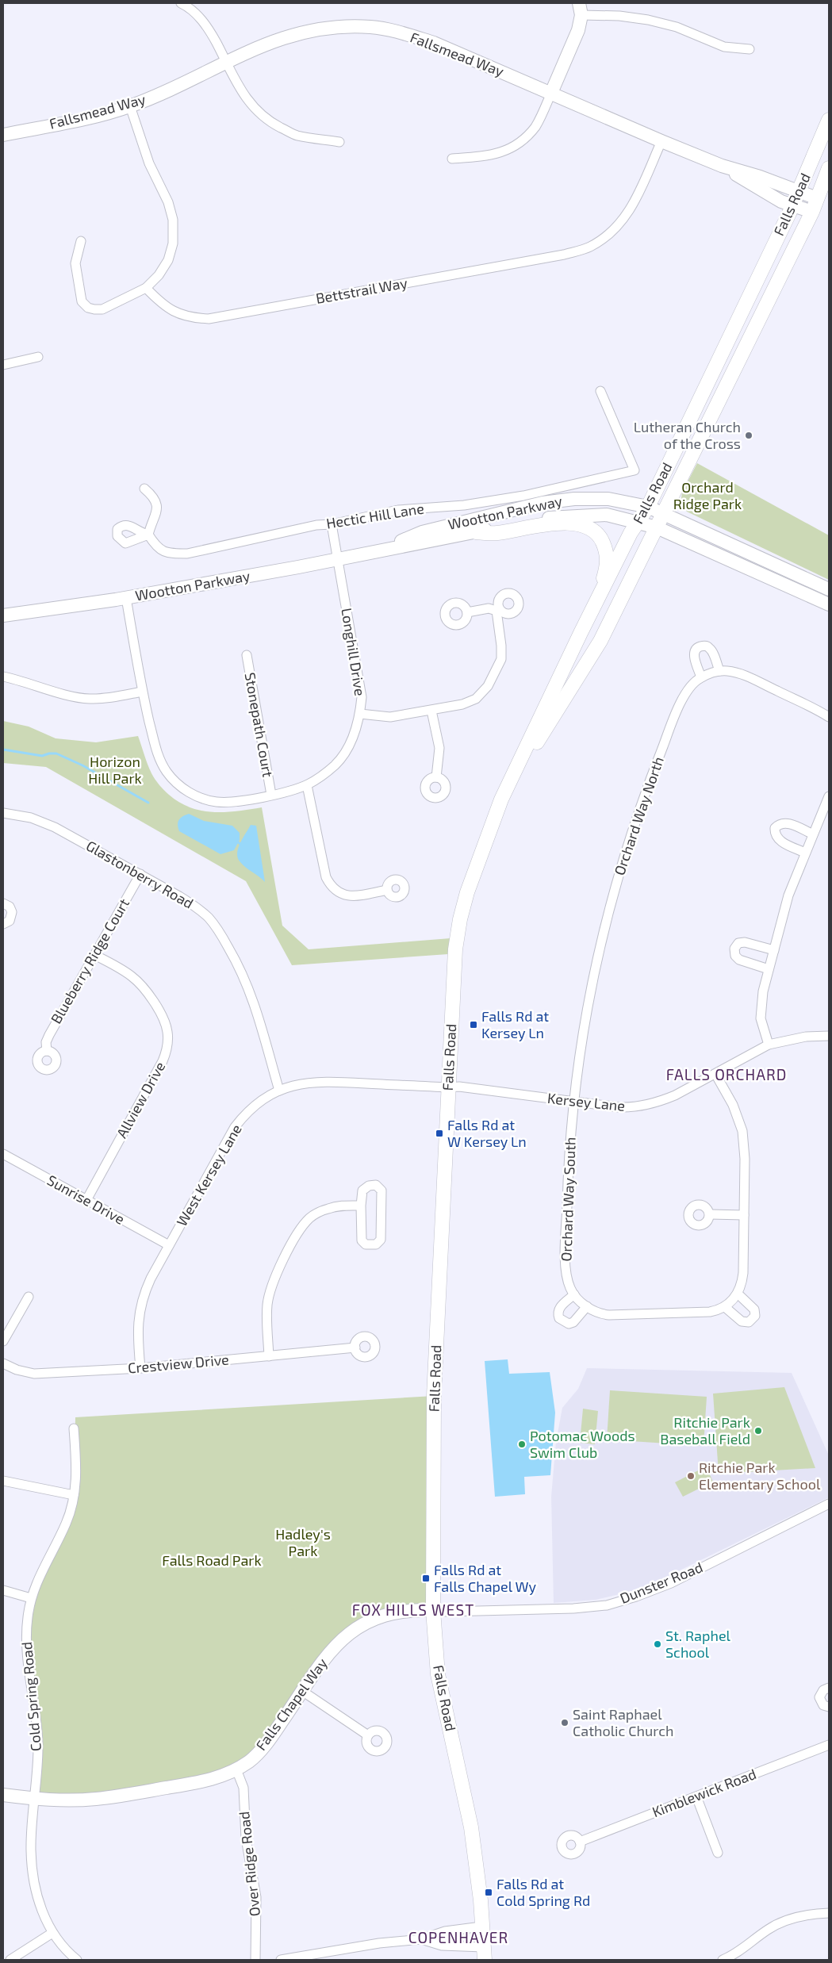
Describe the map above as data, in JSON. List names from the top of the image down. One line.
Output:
{"streets":{"main road":["Falls Road"],"street":["Fallsmead Way","Bettstrail Way","Wootton Parkway","Hectic Hill Lane","Longhill Drive","Stonepath Court","Orchard Way North","Glastonberry Road","Blueberry Ridge Court","Allview Drive","Kersey Lane","West Kersey Lane","Orchard Way South","Sunrise Drive","Crestview Drive","Dunster Road","Cold Spring Road","Falls Chapel Way","Kimblewick Road","Over Ridge Road"]},"crossings":[["Fallsmead Way","Falls Road"],["Fallsmead Way","Bettstrail Way"],["Falls Road","Wootton Parkway"],["Falls Road","Kersey Lane"],["Falls Road","West Kersey Lane"],["Falls Road","Dunster Road"],["Falls Road","Falls Chapel Way"],["Wootton Parkway","Longhill Drive"],["Hectic Hill Lane","Longhill Drive"],["Longhill Drive","Stonepath Court"],["Orchard Way North","Kersey Lane"],["Orchard Way North","Orchard Way South"],["Glastonberry Road","Blueberry Ridge Court"],["Glastonberry Road","West Kersey Lane"],["Blueberry Ridge Court","Allview Drive"],["Allview Drive","Sunrise Drive"],["Kersey Lane","West Kersey Lane"],["Kersey Lane","Orchard Way South"],["West Kersey Lane","Sunrise Drive"],["West Kersey Lane","Crestview Drive"],["Dunster Road","Falls Chapel Way"],["Cold Spring Road","Falls Chapel Way"],["Falls Chapel Way","Over Ridge Road"]],"districts":["FALLS ORCHARD","FOX HILLS WEST","COPENHAVER"],"parks":["Orchard Ridge Park","Horizon Hill Park","Hadley's Park","Falls Road Park"],"places":{"other":["Lutheran Church of the Cross","Ritchie Park Baseball Field","Potomac Woods Swim Club","Ritchie Park Elementary School","St. Raphel School","Saint Raphael Catholic Church"],"transit":["Falls Rd at Kersey Ln","Falls Rd at W Kersey Ln","Falls Rd at Falls Chapel Wy","Falls Rd at Cold Spring Rd"]}}
